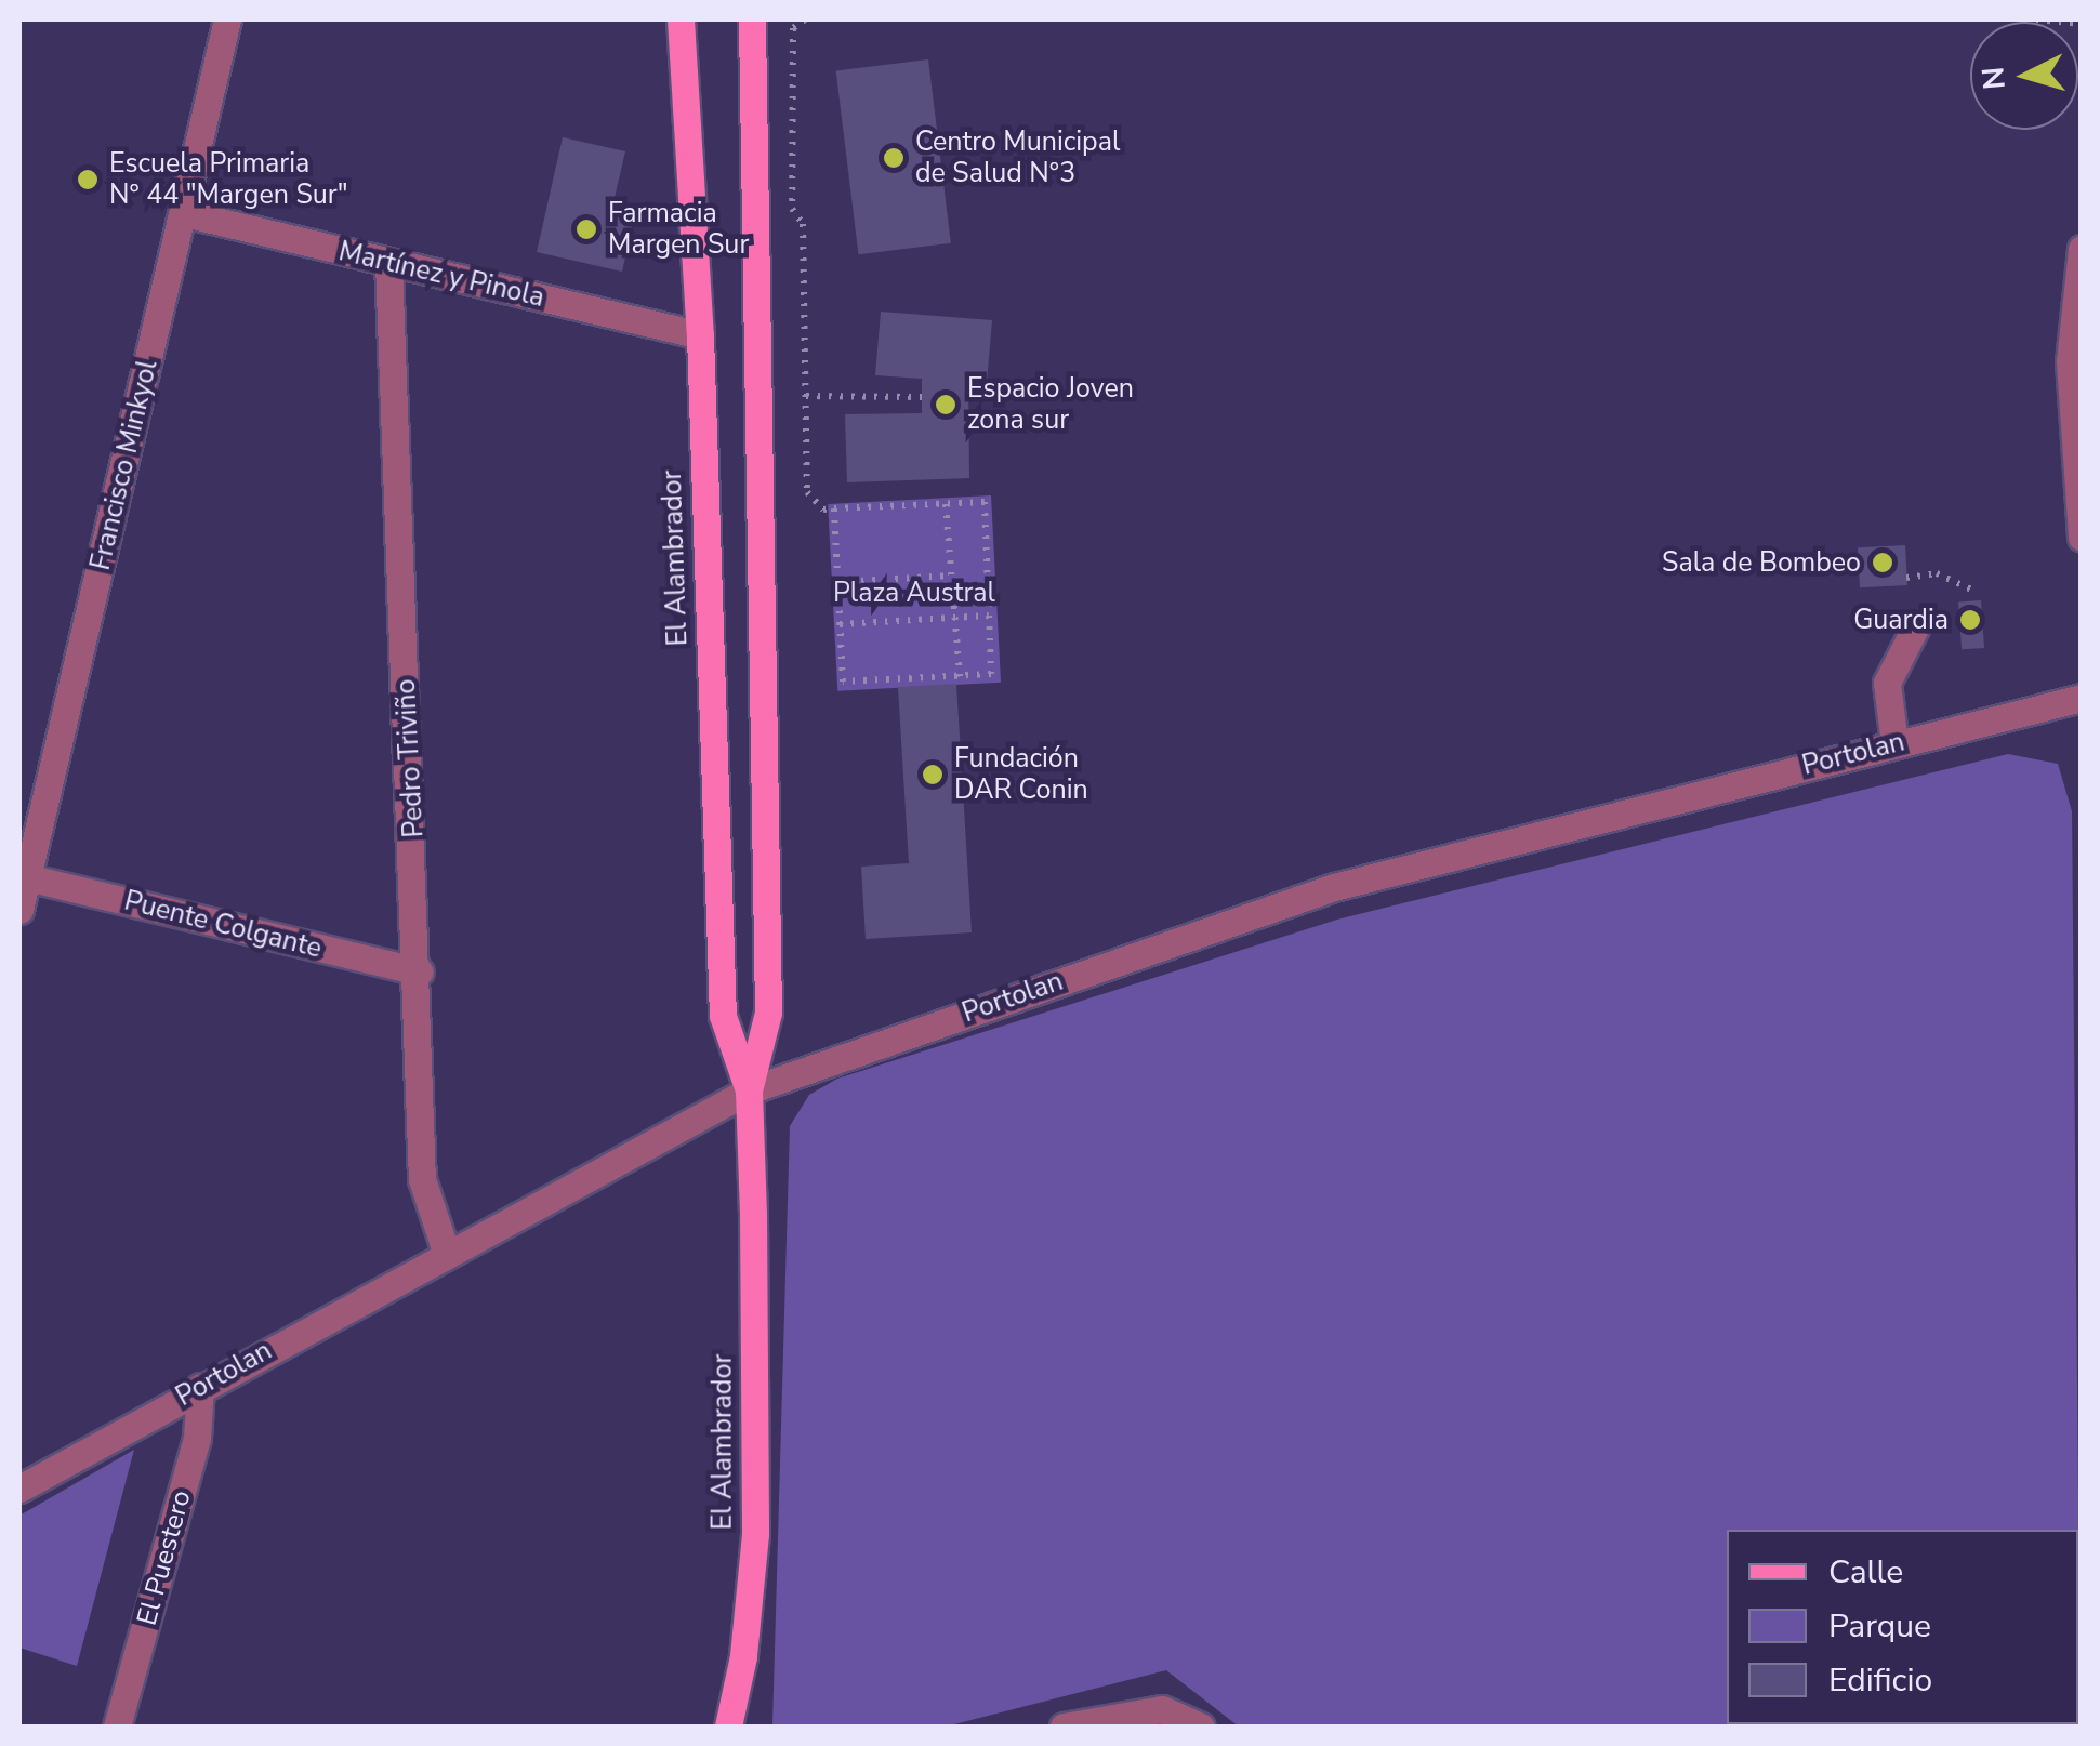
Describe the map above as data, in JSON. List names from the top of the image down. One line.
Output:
{"streets":{"main road":["El Alambrador"],"street":["Martínez y Pinola","Francisco Minkyol","Portolan","Pedro Triviño","Puente Colgante","El Puestero"]},"crossings":[["Martínez y Pinola","Francisco Minkyol"],["Martínez y Pinola","El Alambrador"],["Martínez y Pinola","Pedro Triviño"],["Francisco Minkyol","Puente Colgante"],["El Alambrador","Portolan"],["Portolan","Pedro Triviño"],["Portolan","El Puestero"],["Pedro Triviño","Puente Colgante"]],"parks":["Plaza Austral"],"places":["Centro Municipal de Salud N°3","Escuela Primaria N° 44 \"Margen Sur\"","Farmacia Margen Sur","Espacio Joven zona sur","Sala de Bombeo","Guardia","Fundación DAR Conin"],"legend":["Calle","Parque","Edificio"],"north":"left"}
